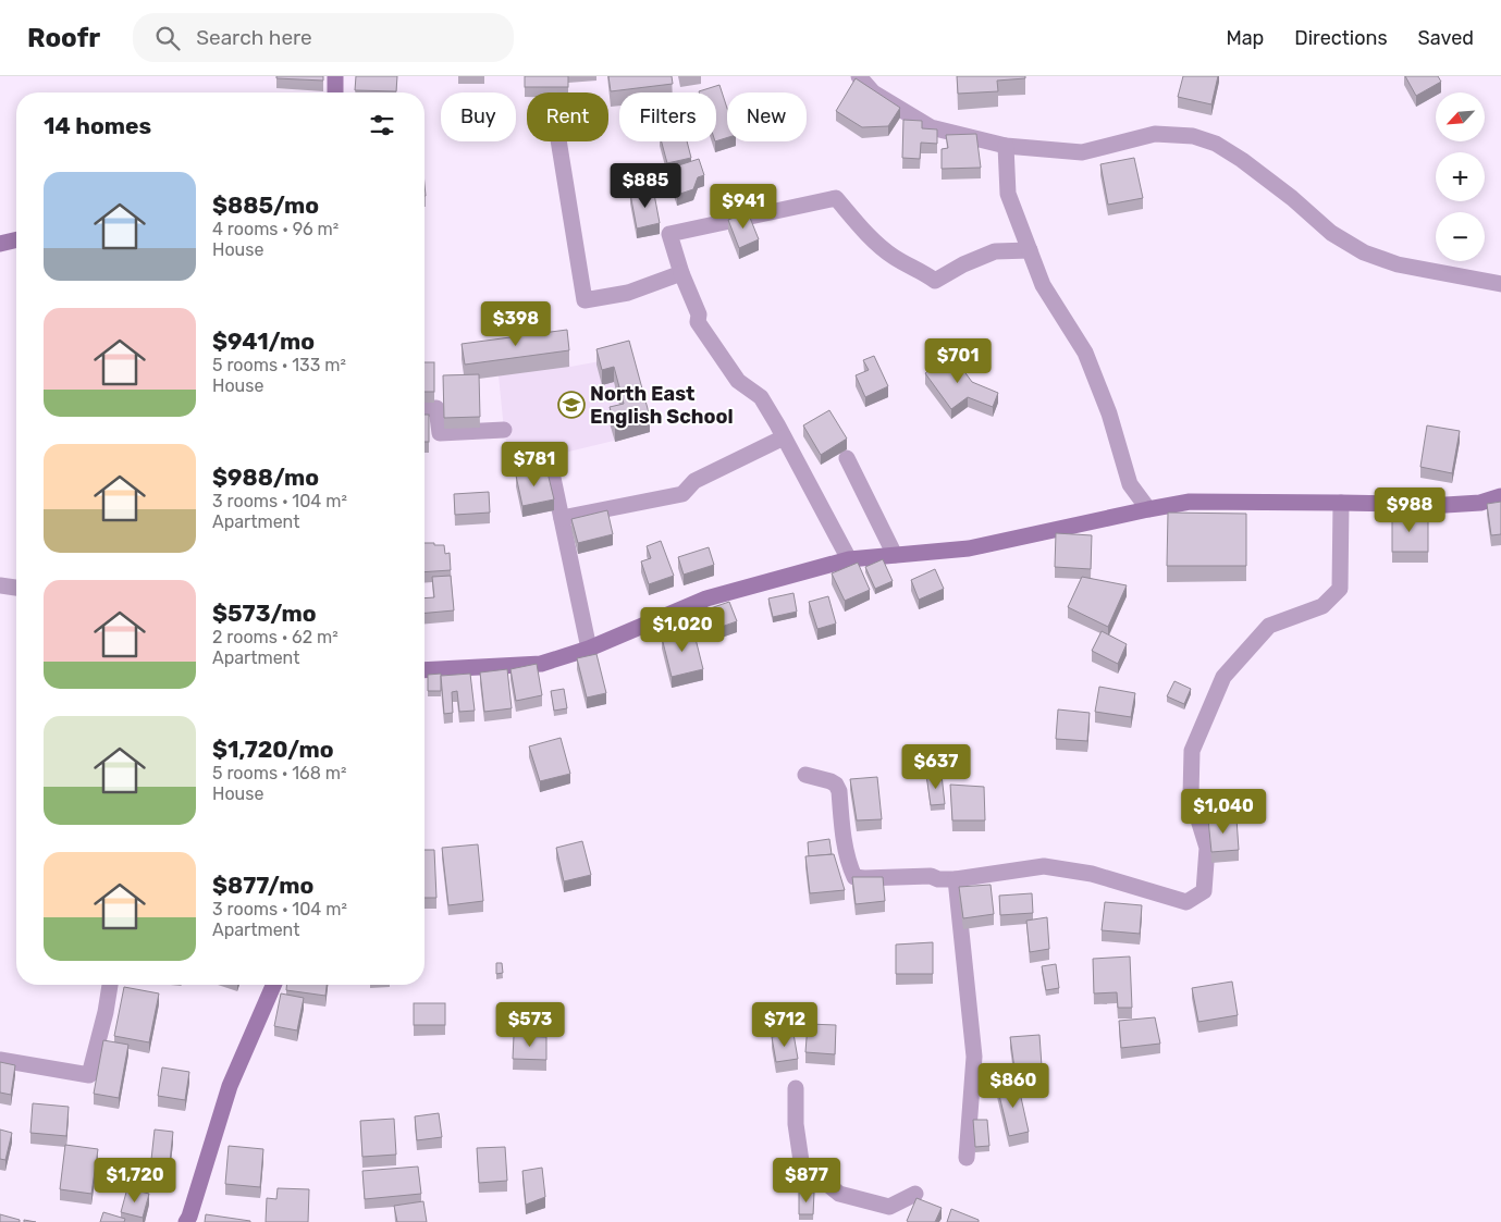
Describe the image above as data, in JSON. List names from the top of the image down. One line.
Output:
{"places":{"school or university":["North East English School"]},"north":"bottom left","page":{"header":"Roofr","search":"Search here","nav":["Map","Directions","Saved"],"map_buttons":["+","−"],"chip":["Buy","Rent","Filters","New"],"heading":"14 homes","list":[{"name":"$885/mo","note":"4 rooms · 96 m² · House"},{"name":"$941/mo","note":"5 rooms · 133 m² · House"},{"name":"$988/mo","note":"3 rooms · 104 m² · Apartment"},{"name":"$573/mo","note":"2 rooms · 62 m² · Apartment"},{"name":"$1,720/mo","note":"5 rooms · 168 m² · House"},{"name":"$877/mo","note":"3 rooms · 104 m² · Apartment"}],"price":["$885","$941","$398","$701","$781","$988","$1,020","$637","$1,040","$573","$712","$860","$1,720","$877"]}}
